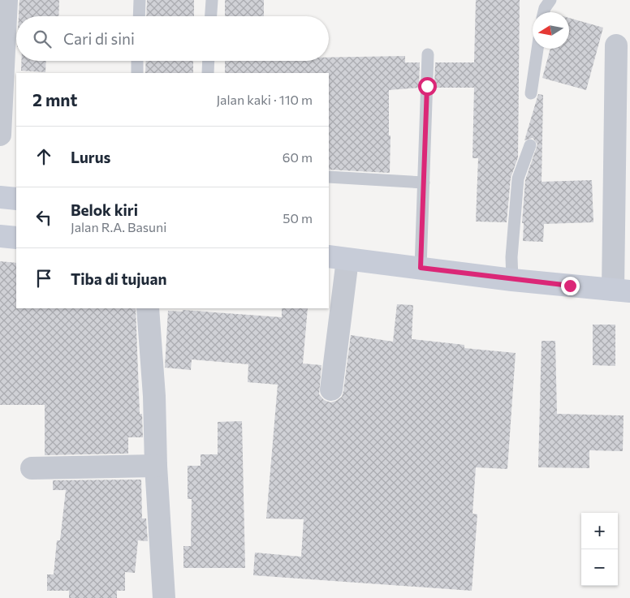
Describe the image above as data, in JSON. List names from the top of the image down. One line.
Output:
{"north":"left","page":{"search":"Cari di sini","heading":["2 mnt","Jalan kaki · 110 m"],"list":[["Lurus","60 m"],["Belok kiri","Jalan R.A. Basuni","50 m"],"Tiba di tujuan"],"map_buttons":["+","−"]}}
